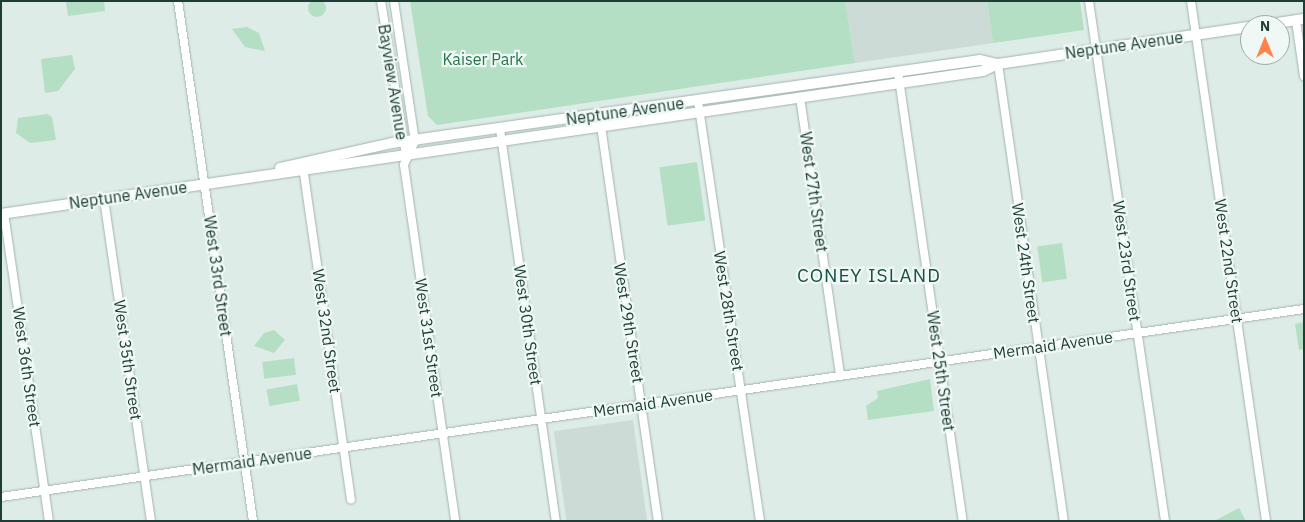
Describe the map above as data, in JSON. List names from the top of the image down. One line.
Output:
{"streets":{"main road":["Neptune Avenue"],"street":["Bayview Avenue","West 27th Street","West 23rd Street","West 22nd Street","West 24th Street","West 33rd Street","West 28th Street","West 29th Street","West 30th Street","West 32nd Street","West 31st Street","Mermaid Avenue","West 35th Street","West 36th Street","West 25th Street"]},"crossings":[["Neptune Avenue","Bayview Avenue"],["Neptune Avenue","West 27th Street"],["Neptune Avenue","West 23rd Street"],["Neptune Avenue","West 22nd Street"],["Neptune Avenue","West 24th Street"],["Neptune Avenue","West 33rd Street"],["Neptune Avenue","West 28th Street"],["Neptune Avenue","West 29th Street"],["Neptune Avenue","West 30th Street"],["Neptune Avenue","West 32nd Street"],["Neptune Avenue","West 31st Street"],["Neptune Avenue","West 35th Street"],["Neptune Avenue","West 36th Street"],["Neptune Avenue","West 25th Street"],["Bayview Avenue","West 31st Street"],["West 27th Street","Mermaid Avenue"],["West 23rd Street","Mermaid Avenue"],["West 22nd Street","Mermaid Avenue"],["West 24th Street","Mermaid Avenue"],["West 33rd Street","Mermaid Avenue"],["West 28th Street","Mermaid Avenue"],["West 29th Street","Mermaid Avenue"],["West 30th Street","Mermaid Avenue"],["West 32nd Street","Mermaid Avenue"],["West 31st Street","Mermaid Avenue"],["Mermaid Avenue","West 35th Street"],["Mermaid Avenue","West 36th Street"],["Mermaid Avenue","West 25th Street"]],"districts":["CONEY ISLAND"],"parks":["Kaiser Park"],"north":"top"}
